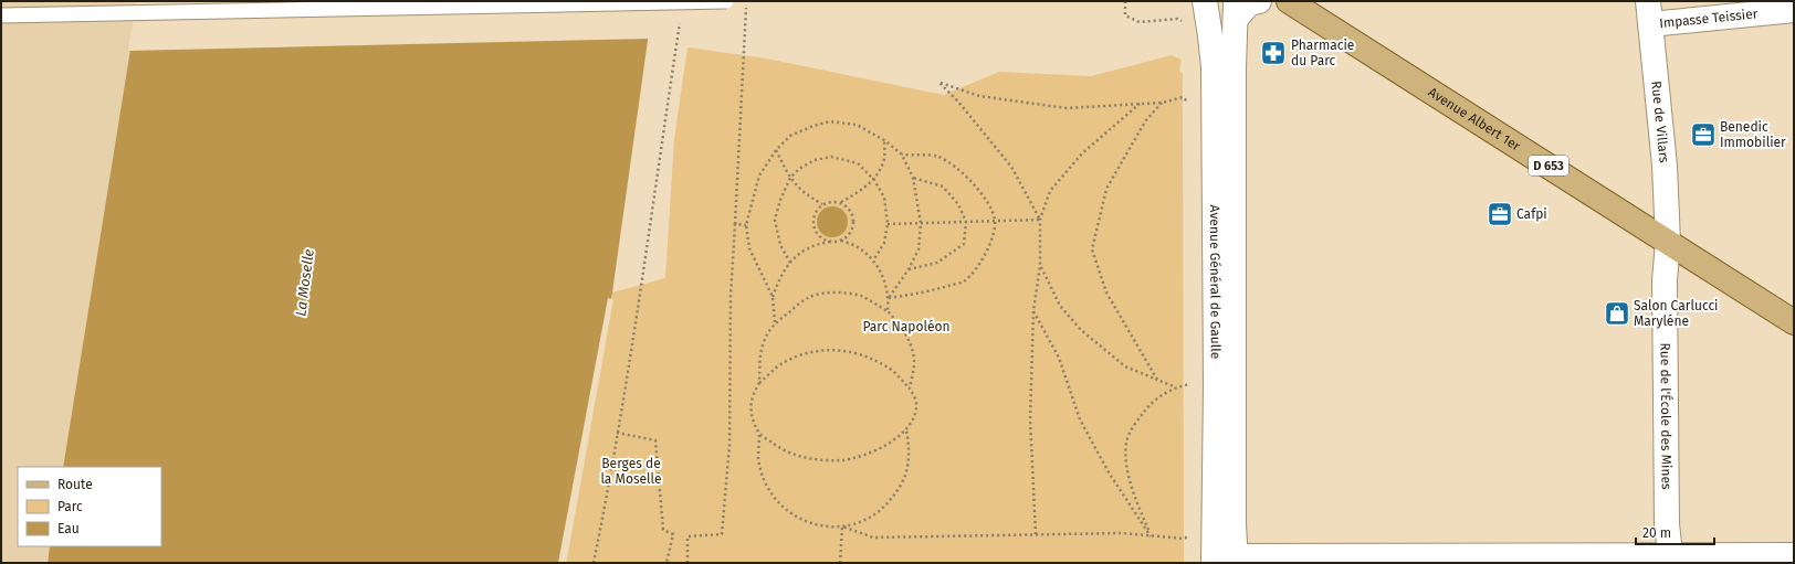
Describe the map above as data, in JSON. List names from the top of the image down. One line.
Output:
{"streets":{"main road":["Avenue Albert 1er","D 653"],"street":["Impasse Teissier","Rue de Villars","Avenue Général de Gaulle","Rue de l'École des Mines"]},"crossings":[["Impasse Teissier","Rue de Villars"],["Avenue Albert 1er","Rue de Villars"],["Avenue Albert 1er","Rue de l'École des Mines"],["Rue de Villars","Rue de l'École des Mines"]],"water":["La Moselle"],"parks":["Parc Napoléon","Berges de la Moselle"],"places":{"pharmacy":["Pharmacie du Parc"],"office":["Benedic Immobilier","Cafpi"],"shop":["Salon Carlucci Maryléne"]},"legend":["Route","Parc","Eau"],"scale_bar":"20 m"}
